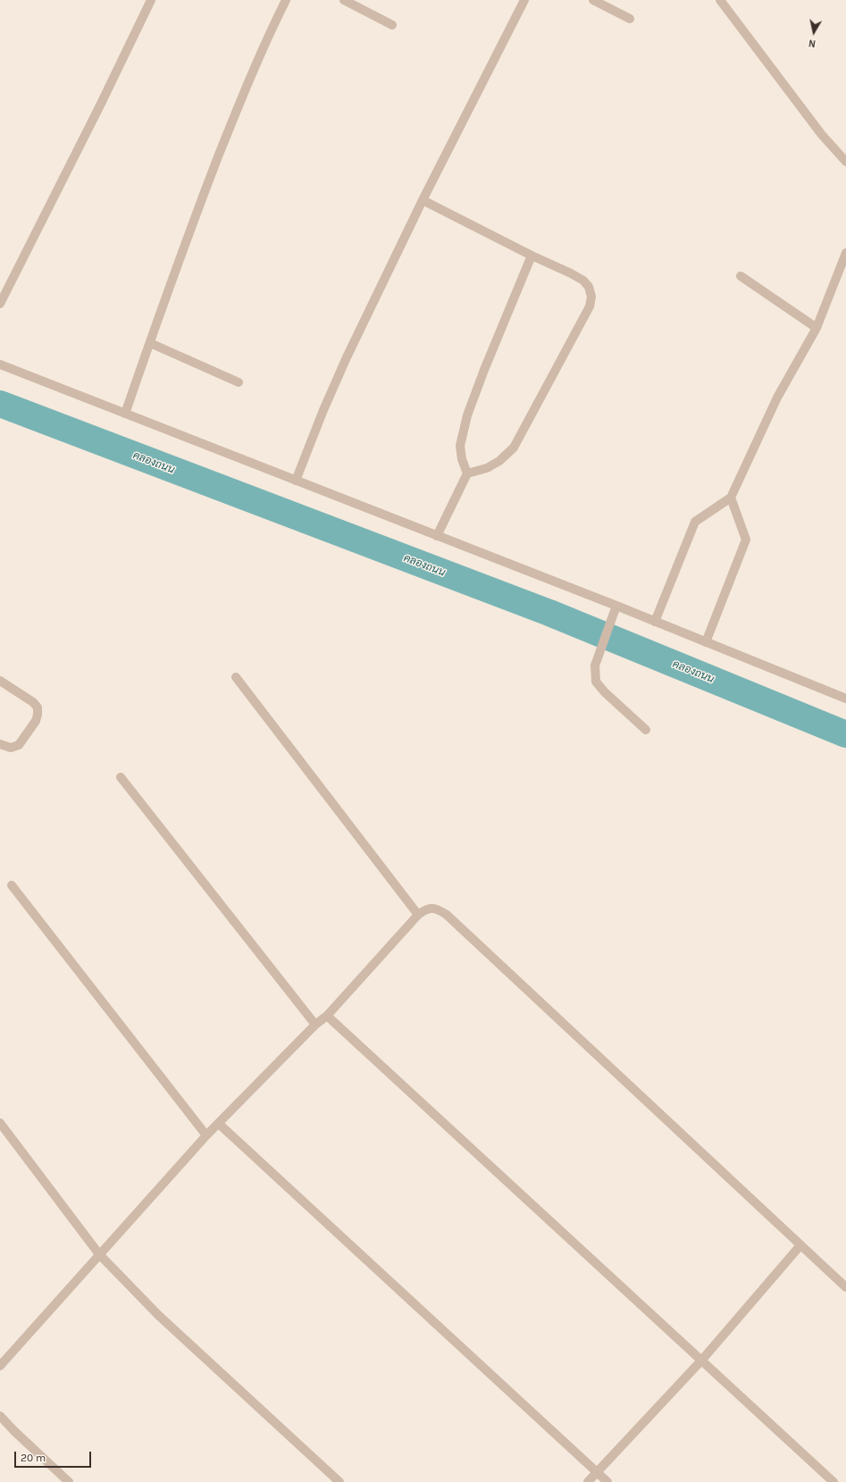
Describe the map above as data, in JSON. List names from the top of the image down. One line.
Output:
{"water":["คลองถนน"],"scale_bar":"20 m","north":"bottom"}
